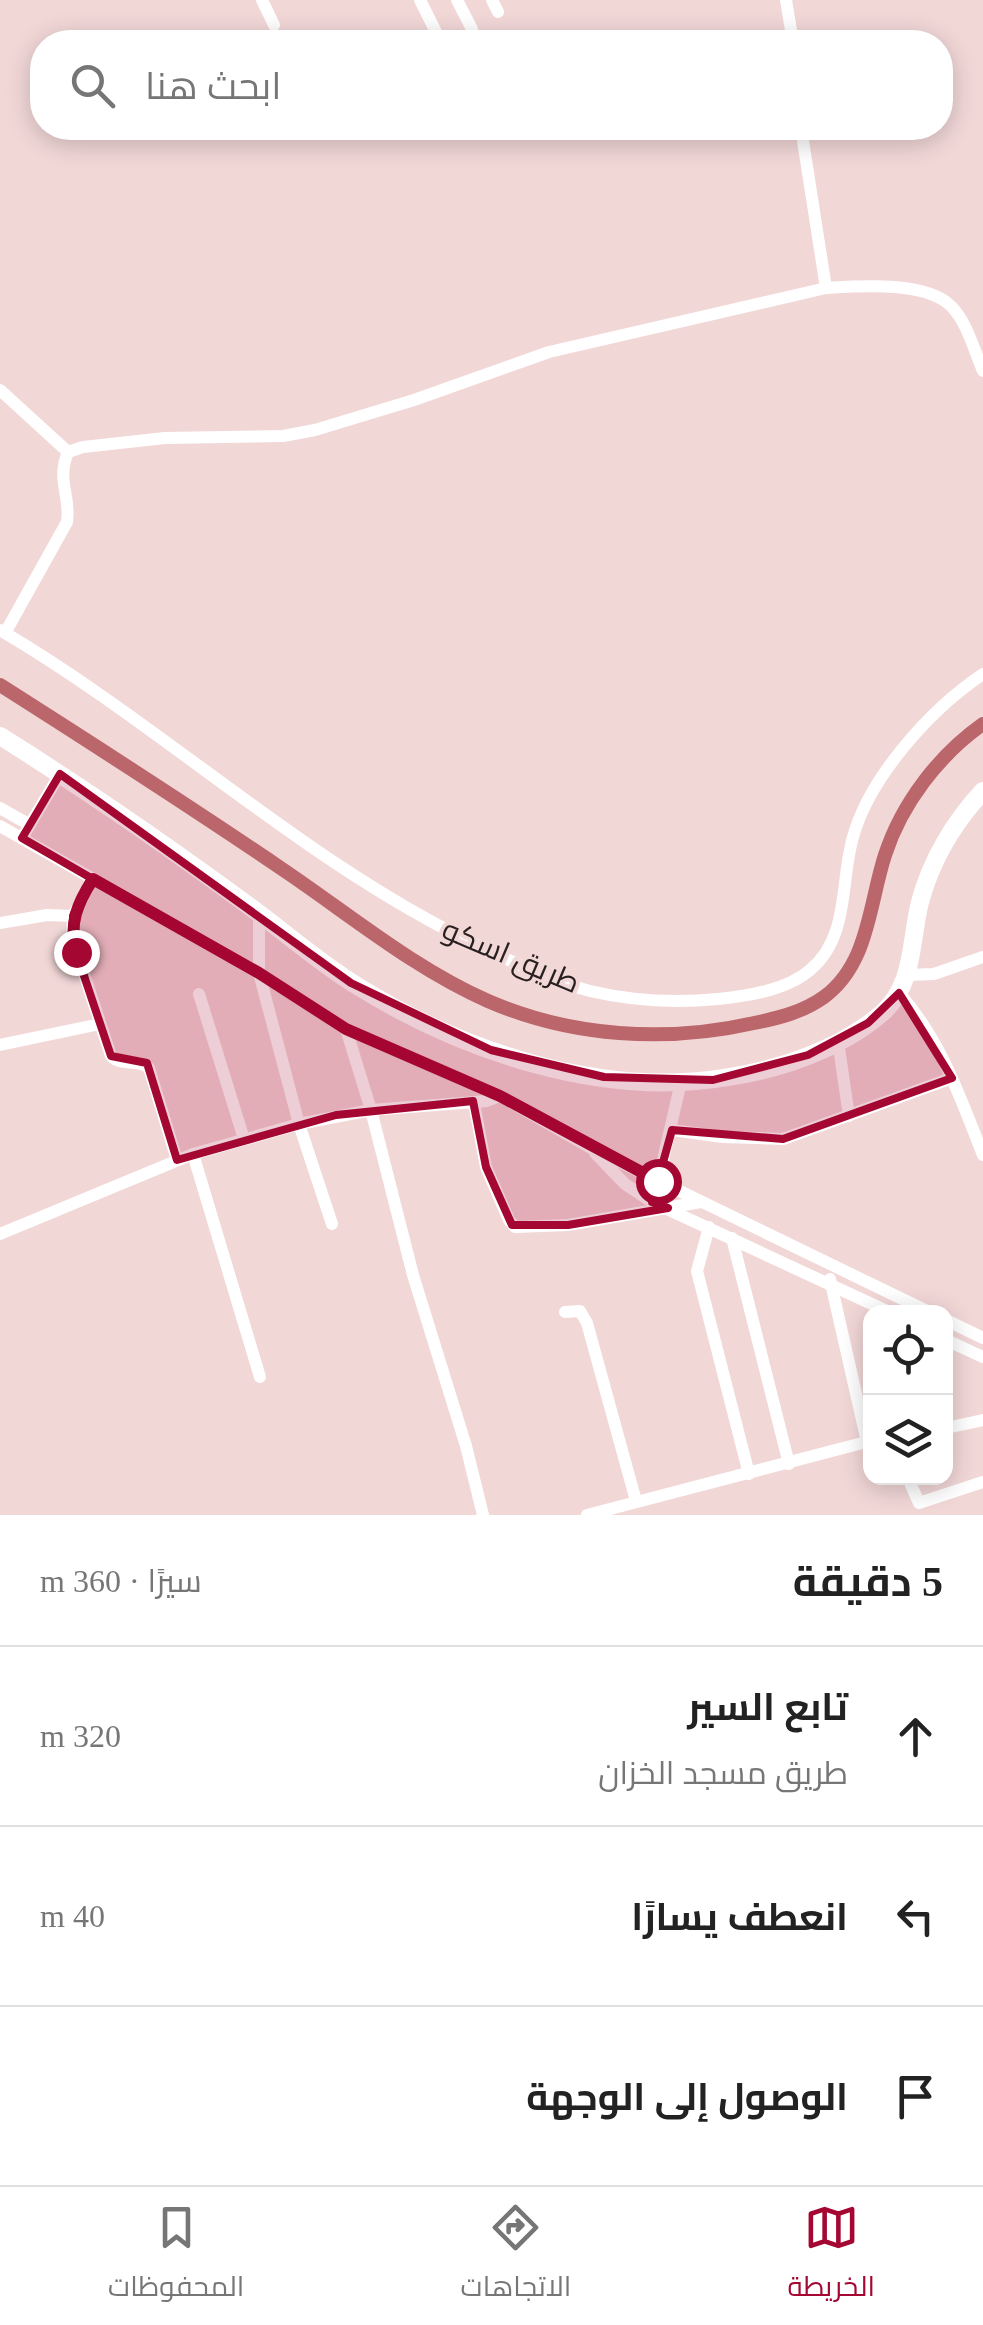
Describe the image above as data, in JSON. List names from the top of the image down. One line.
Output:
{"streets":{"street":["طريق اسكو"]},"page":{"search":"ابحث هنا","heading":["5 دقيقة","سيرًا · 360 m"],"list":[["تابع السير","طريق مسجد الخزان","320 m"],["انعطف يسارًا","40 m"],"الوصول إلى الوجهة"],"nav":["الخريطة","الاتجاهات","المحفوظات"]}}
